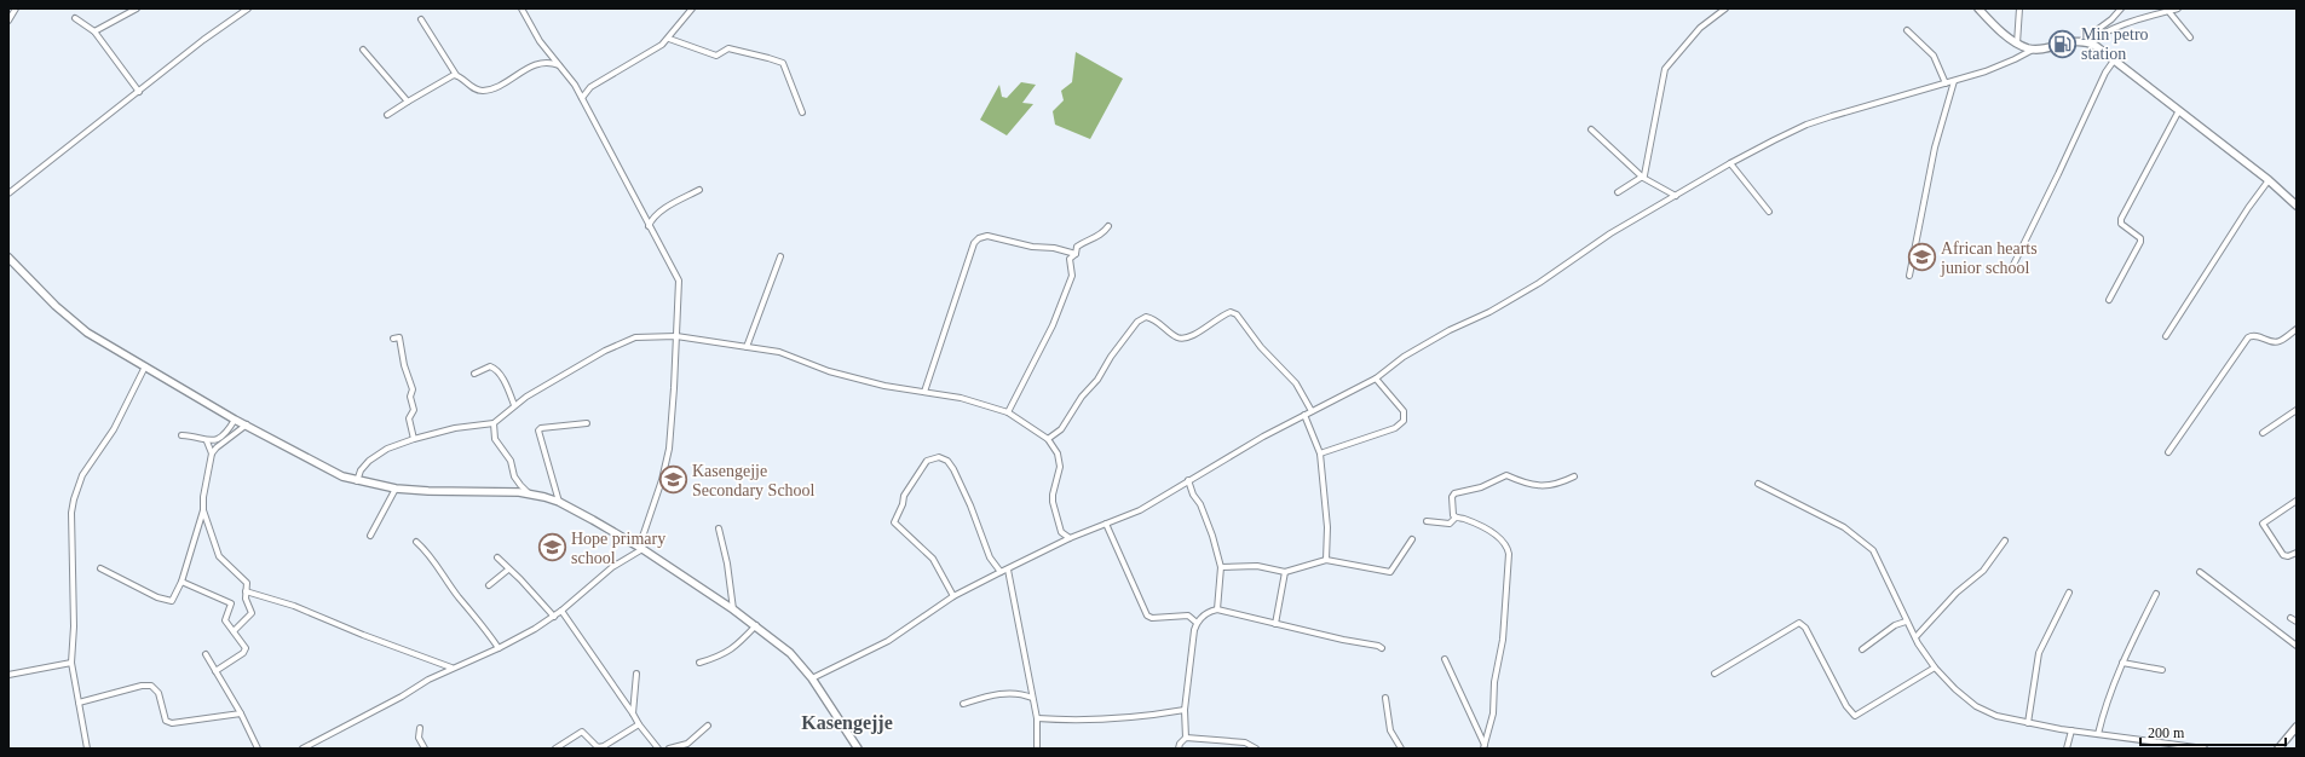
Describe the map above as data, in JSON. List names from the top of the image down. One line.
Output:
{"districts":["Kasengejje"],"places":{"fuel station":["Min petro station"],"school or university":["African hearts junior school","Kasengejje Secondary School","Hope primary school"]},"scale_bar":"200 m"}
